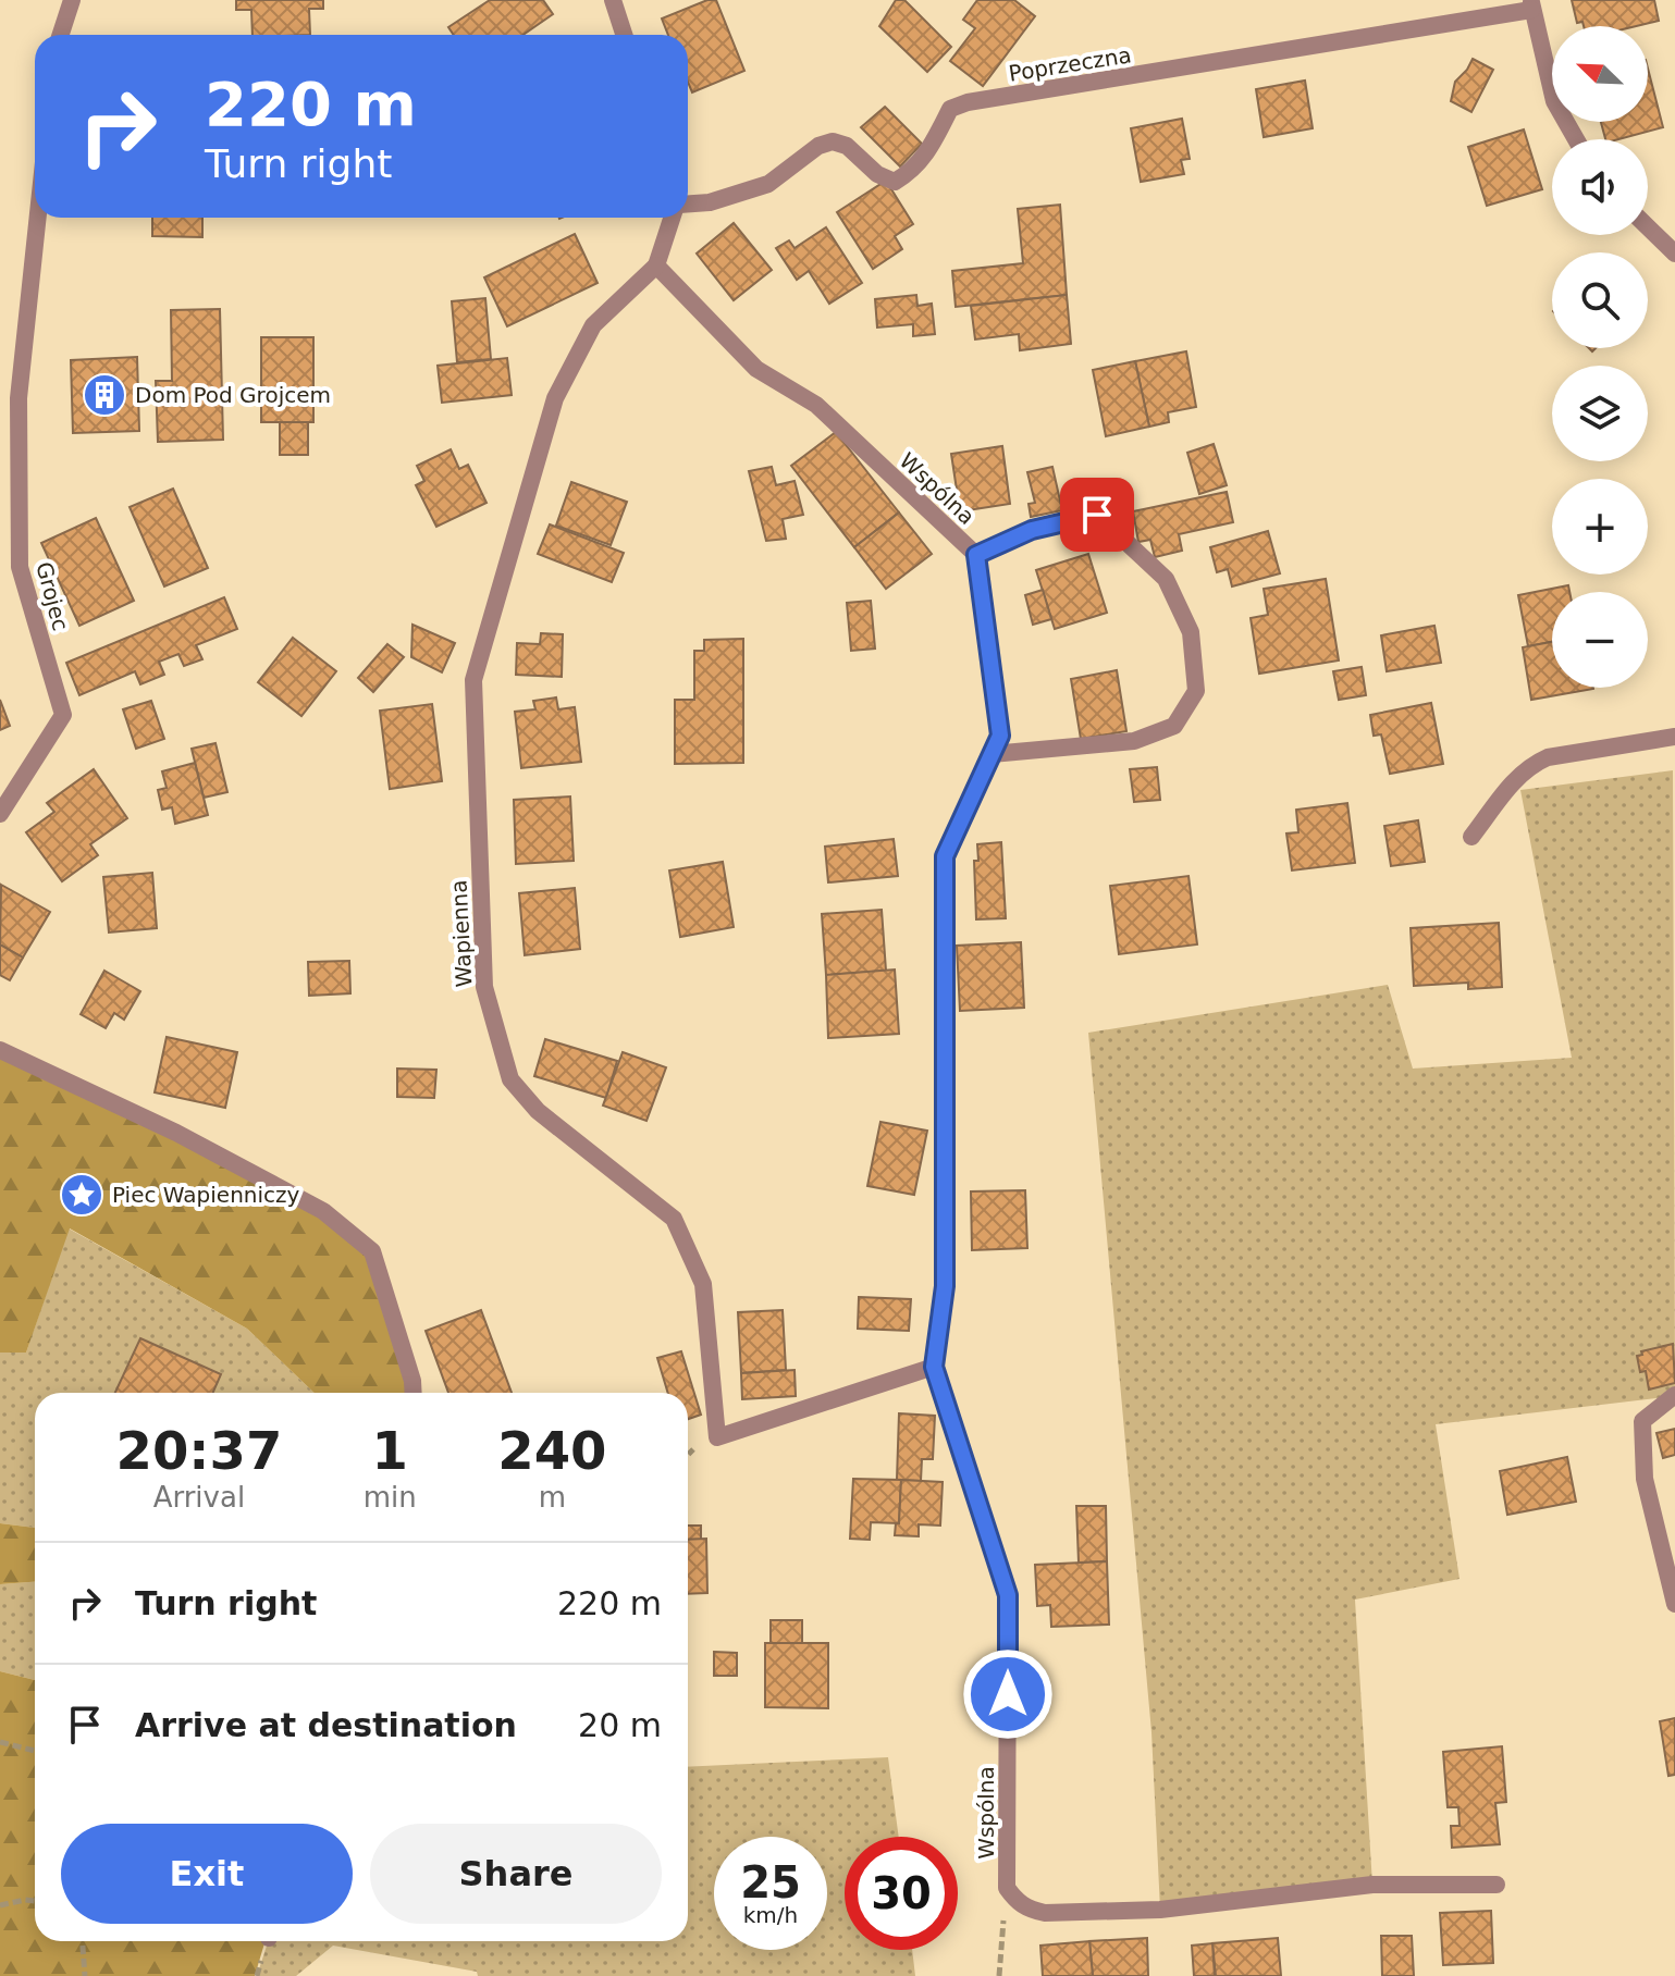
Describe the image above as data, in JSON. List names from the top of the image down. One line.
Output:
{"streets":{"street":["Poprzeczna","Wspólna","Grojec","Wapienna"]},"crossings":[["Wspólna","Wapienna"]],"places":{"building":["Dom Pod Grojcem"],"place":["Piec Wapienniczy"]},"north":"top left","page":{"map_buttons":["+","−"],"turn":["220 m","Turn right"],"eta":["20:37","Arrival","1","min","240","m"],"list":[{"name":"Turn right","value":"220 m"},{"name":"Arrive at destination","value":"20 m"}],"buttons":["Exit","Share"],"speed":"25 km/h","limit":"30"}}
